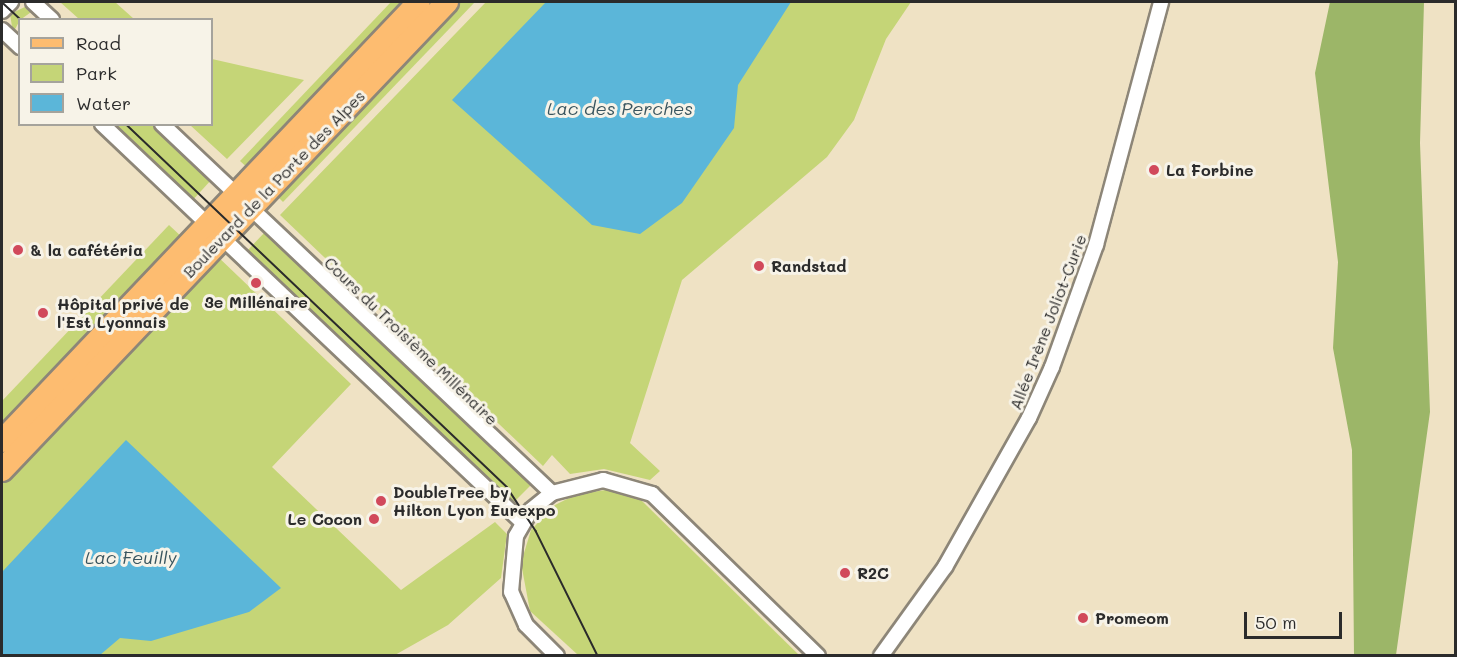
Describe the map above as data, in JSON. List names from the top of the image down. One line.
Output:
{"streets":{"main road":["Boulevard de la Porte des Alpes"],"street":["Allée Irène Joliot-Curie","Cours du Troisième Millénaire"]},"crossings":[["Boulevard de la Porte des Alpes","Cours du Troisième Millénaire"]],"water":["Lac des Perches","Lac Feuilly"],"places":["La Forbine","& la cafétéria","Randstad","3e Millénaire","Hôpital privé de l'Est Lyonnais","DoubleTree by Hilton Lyon Eurexpo","Le Cocon","R2C","Promeom"],"legend":["Road","Park","Water"],"scale_bar":"50 m"}
